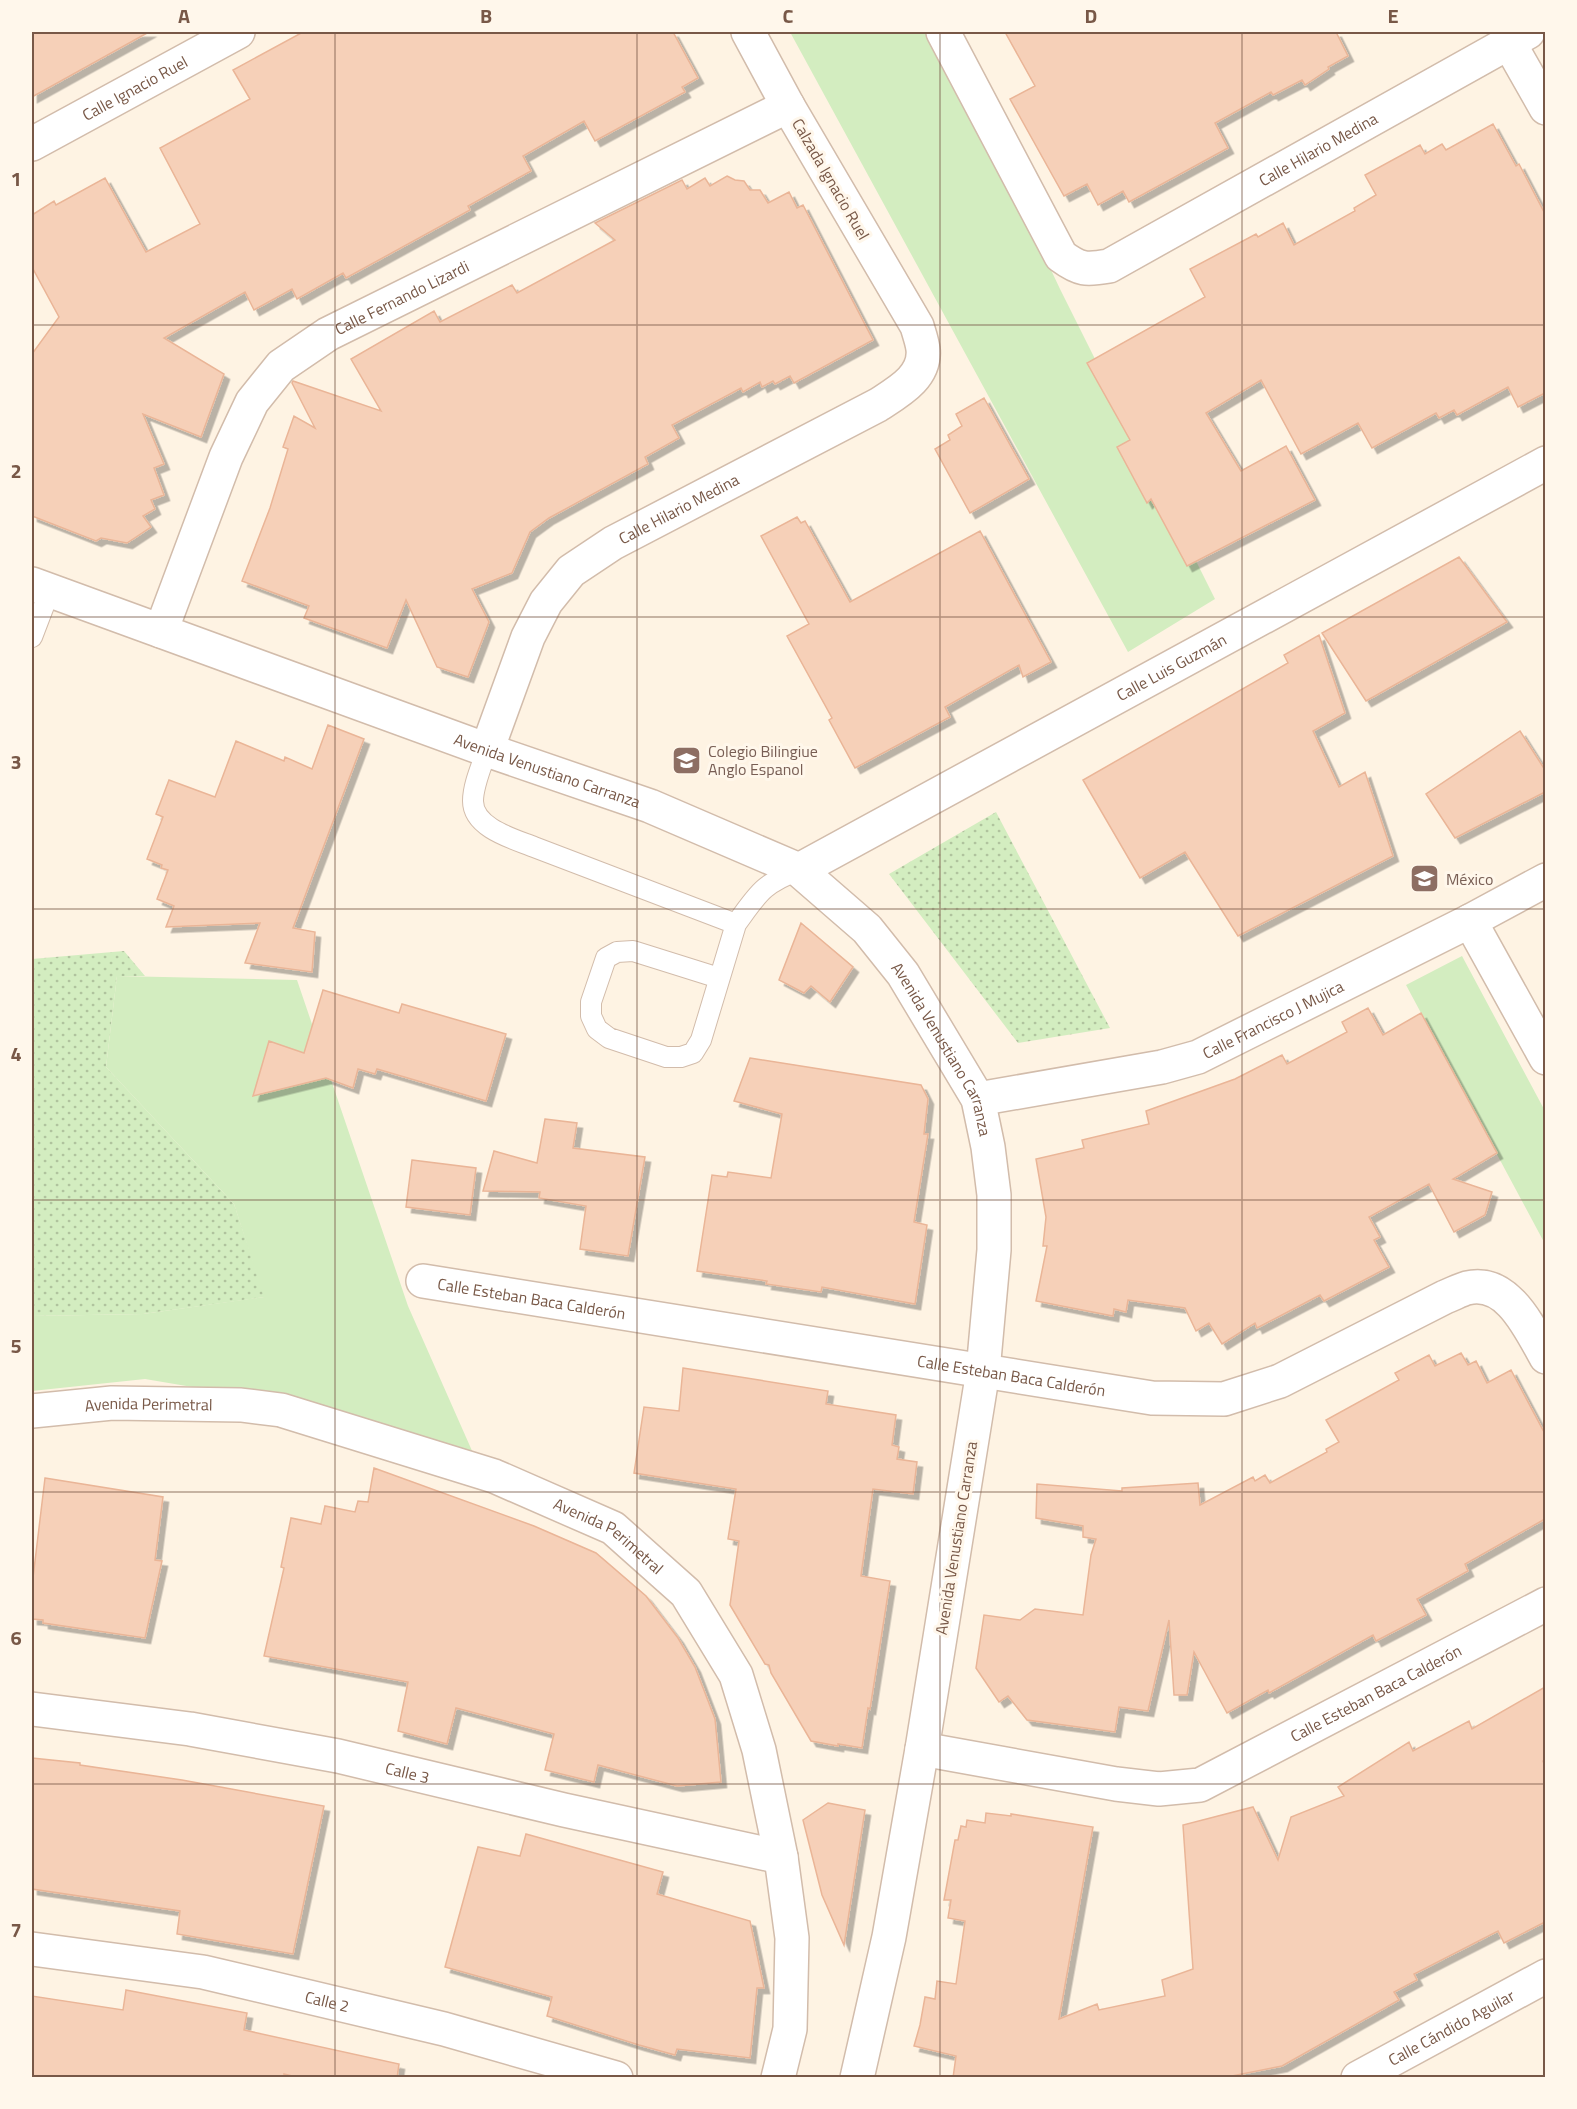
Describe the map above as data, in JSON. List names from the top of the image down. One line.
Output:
{"streets":{"street":["Calle Ignacio Ruel","Calle Hilario Medina","Calzada Ignacio Ruel","Calle Fernando Lizardi","Calle Luis Guzmán","Avenida Venustiano Carranza","Calle Francisco J Mujica","Calle Esteban Baca Calderón","Avenida Perimetral","Calle 3","Calle 2","Calle Cándido Aguilar"]},"crossings":[["Calle Hilario Medina","Calzada Ignacio Ruel"],["Calle Hilario Medina","Avenida Venustiano Carranza"],["Calzada Ignacio Ruel","Calle Fernando Lizardi"],["Calle Fernando Lizardi","Avenida Venustiano Carranza"],["Calle Luis Guzmán","Avenida Venustiano Carranza"],["Avenida Venustiano Carranza","Calle Francisco J Mujica"],["Avenida Venustiano Carranza","Calle Esteban Baca Calderón"],["Avenida Perimetral","Calle 3"]],"places":{"school or university":["Colegio Bilingiue Anglo Espanol","México"]},"grid":{"columns":["A","B","C","D","E"],"rows":["1","2","3","4","5","6","7"]}}
